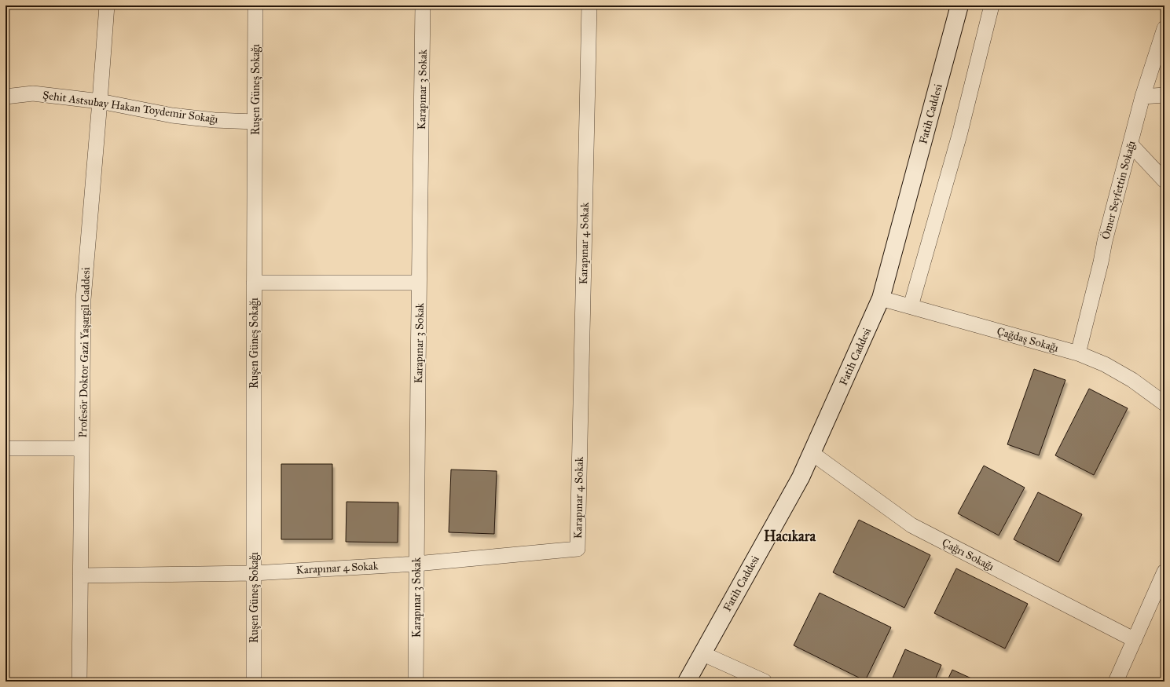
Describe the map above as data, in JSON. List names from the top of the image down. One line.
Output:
{"streets":{"main road":["Fatih Caddesi"],"street":["Ruşen Güneş Sokağı","Karapınar 3 Sokak","Şehit Astsubay Hakan Toydemir Sokağı","Ömer Seyfettin Sokağı","Karapınar 4 Sokak","Çağdaş Sokağı","Profesör Doktor Gazi Yaşargil Caddesi","Çağrı Sokağı"]},"crossings":[["Ruşen Güneş Sokağı","Şehit Astsubay Hakan Toydemir Sokağı"],["Ruşen Güneş Sokağı","Karapınar 4 Sokak"],["Karapınar 3 Sokak","Karapınar 4 Sokak"],["Şehit Astsubay Hakan Toydemir Sokağı","Profesör Doktor Gazi Yaşargil Caddesi"],["Fatih Caddesi","Çağdaş Sokağı"],["Fatih Caddesi","Çağrı Sokağı"],["Ömer Seyfettin Sokağı","Çağdaş Sokağı"],["Karapınar 4 Sokak","Profesör Doktor Gazi Yaşargil Caddesi"]],"districts":["Hacıkara"]}
